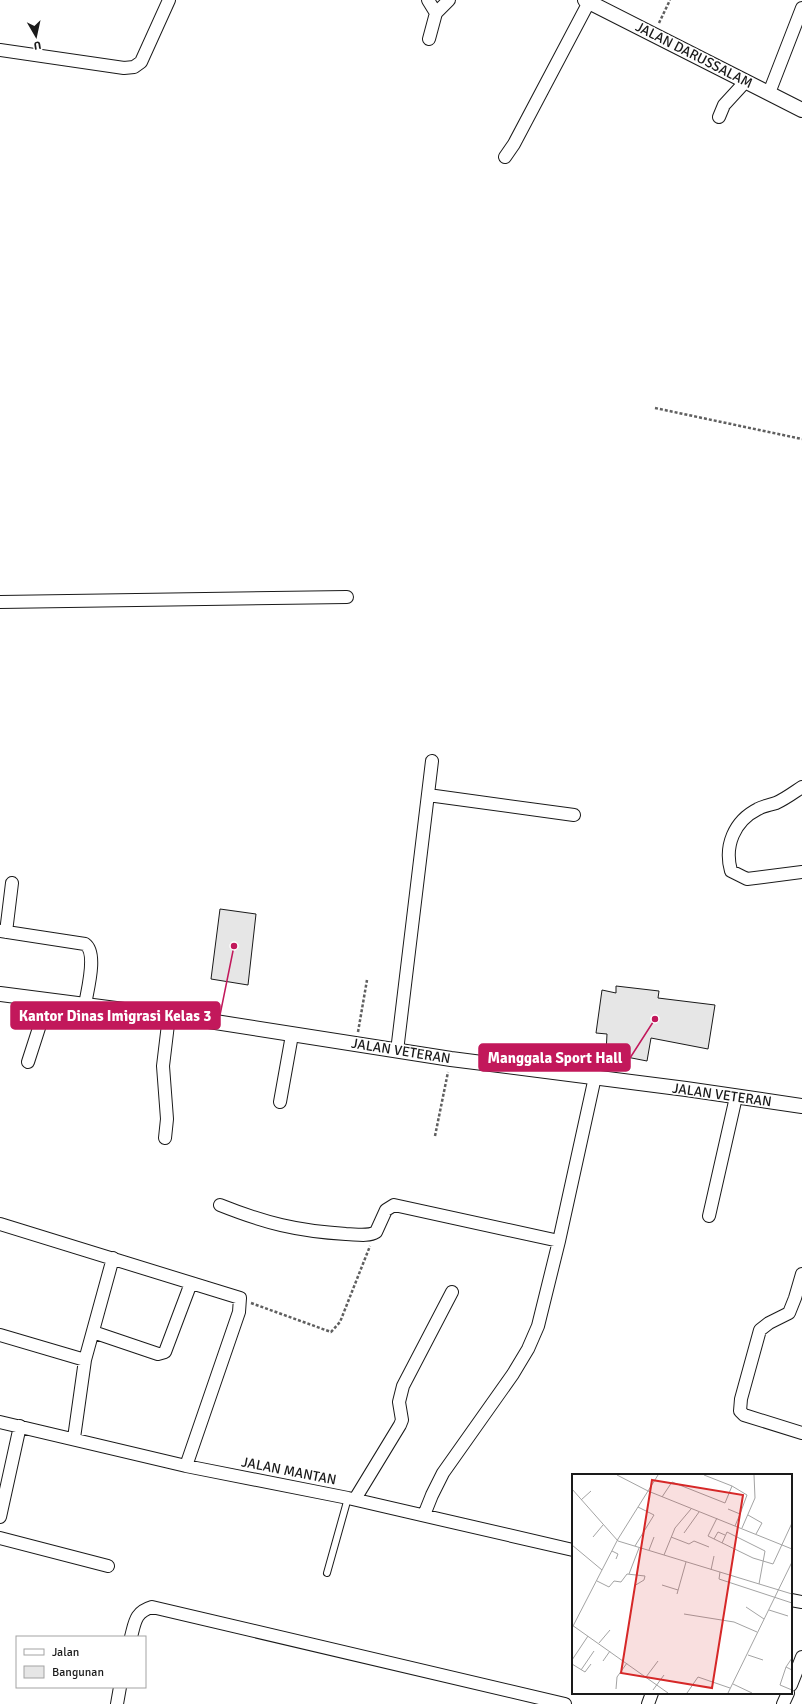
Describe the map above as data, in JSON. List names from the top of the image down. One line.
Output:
{"streets":{"street":["JALAN DARUSSALAM","JALAN VETERAN","JALAN MANTAN"]},"places":["Kantor Dinas Imigrasi Kelas 3","Manggala Sport Hall"],"legend":["Jalan","Bangunan"],"north":"bottom"}
